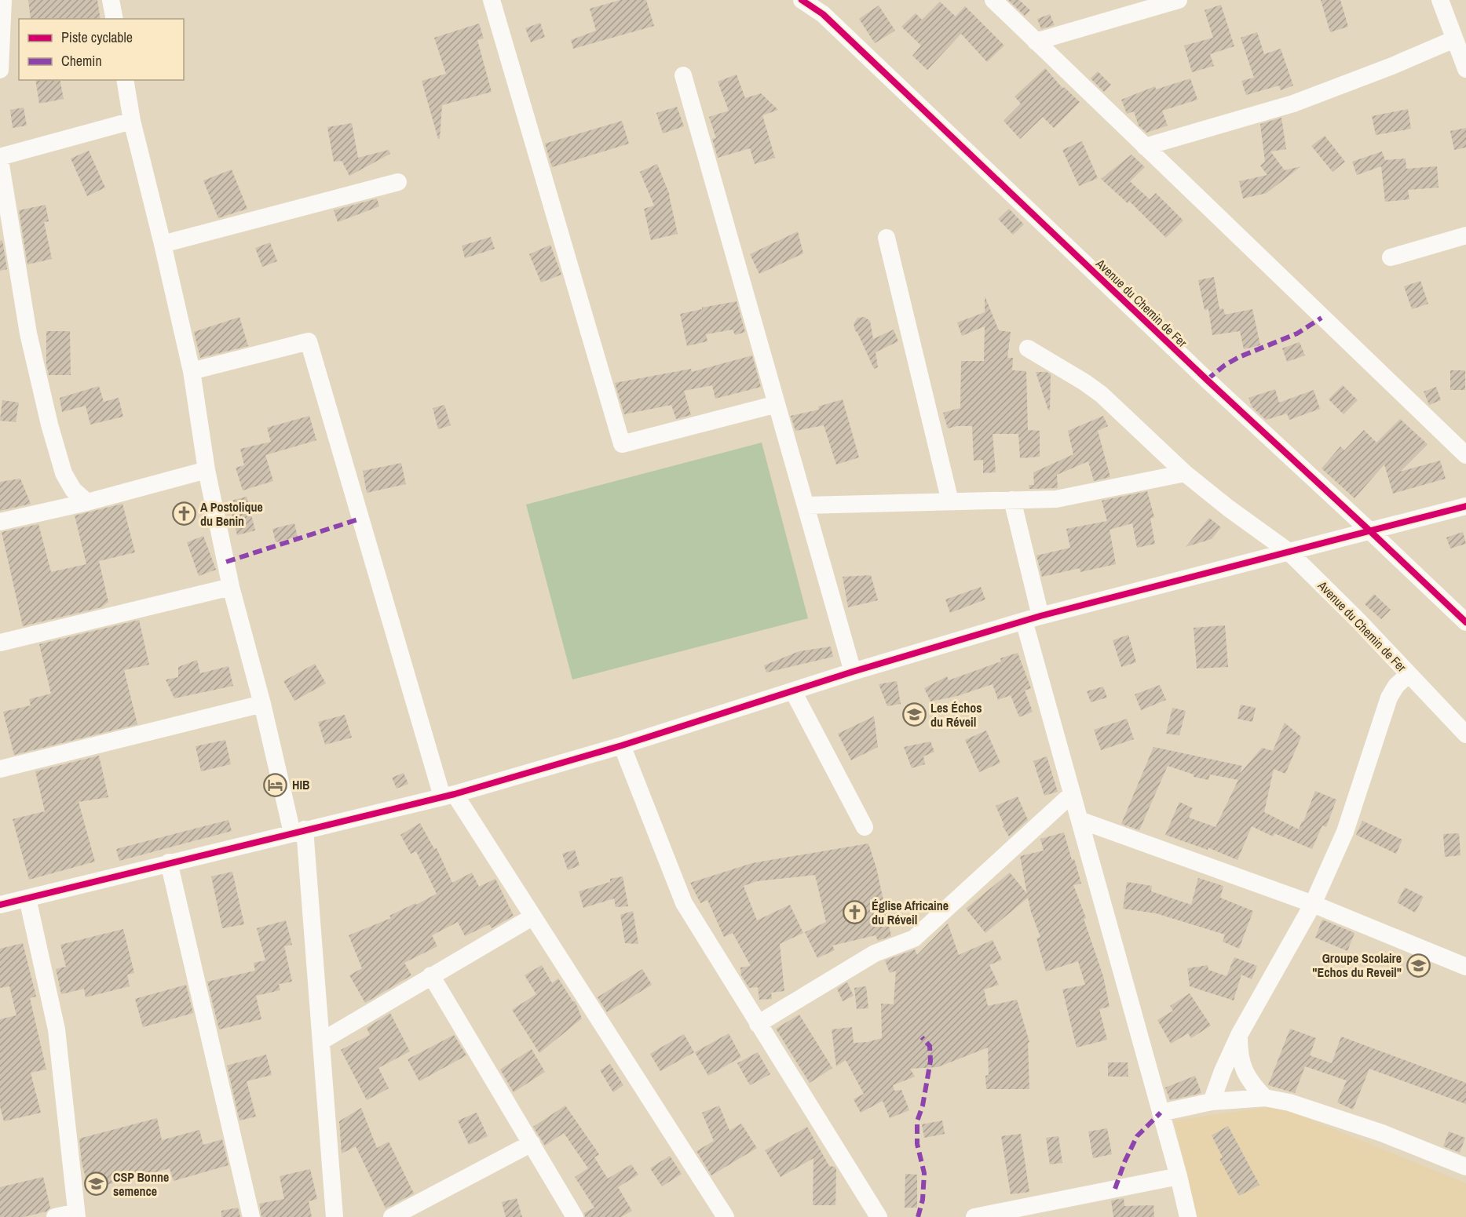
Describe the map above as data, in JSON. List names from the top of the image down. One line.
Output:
{"streets":{"street":["Avenue du Chemin de Fer"]},"places":{"church":["A Postolique du Benin","Église Africaine du Réveil"],"school or university":["Les Échos du Réveil","Groupe Scolaire \"Echos du Reveil\"","CSP Bonne semence"],"hotel":["HIB"]},"legend":["Piste cyclable","Chemin"]}
